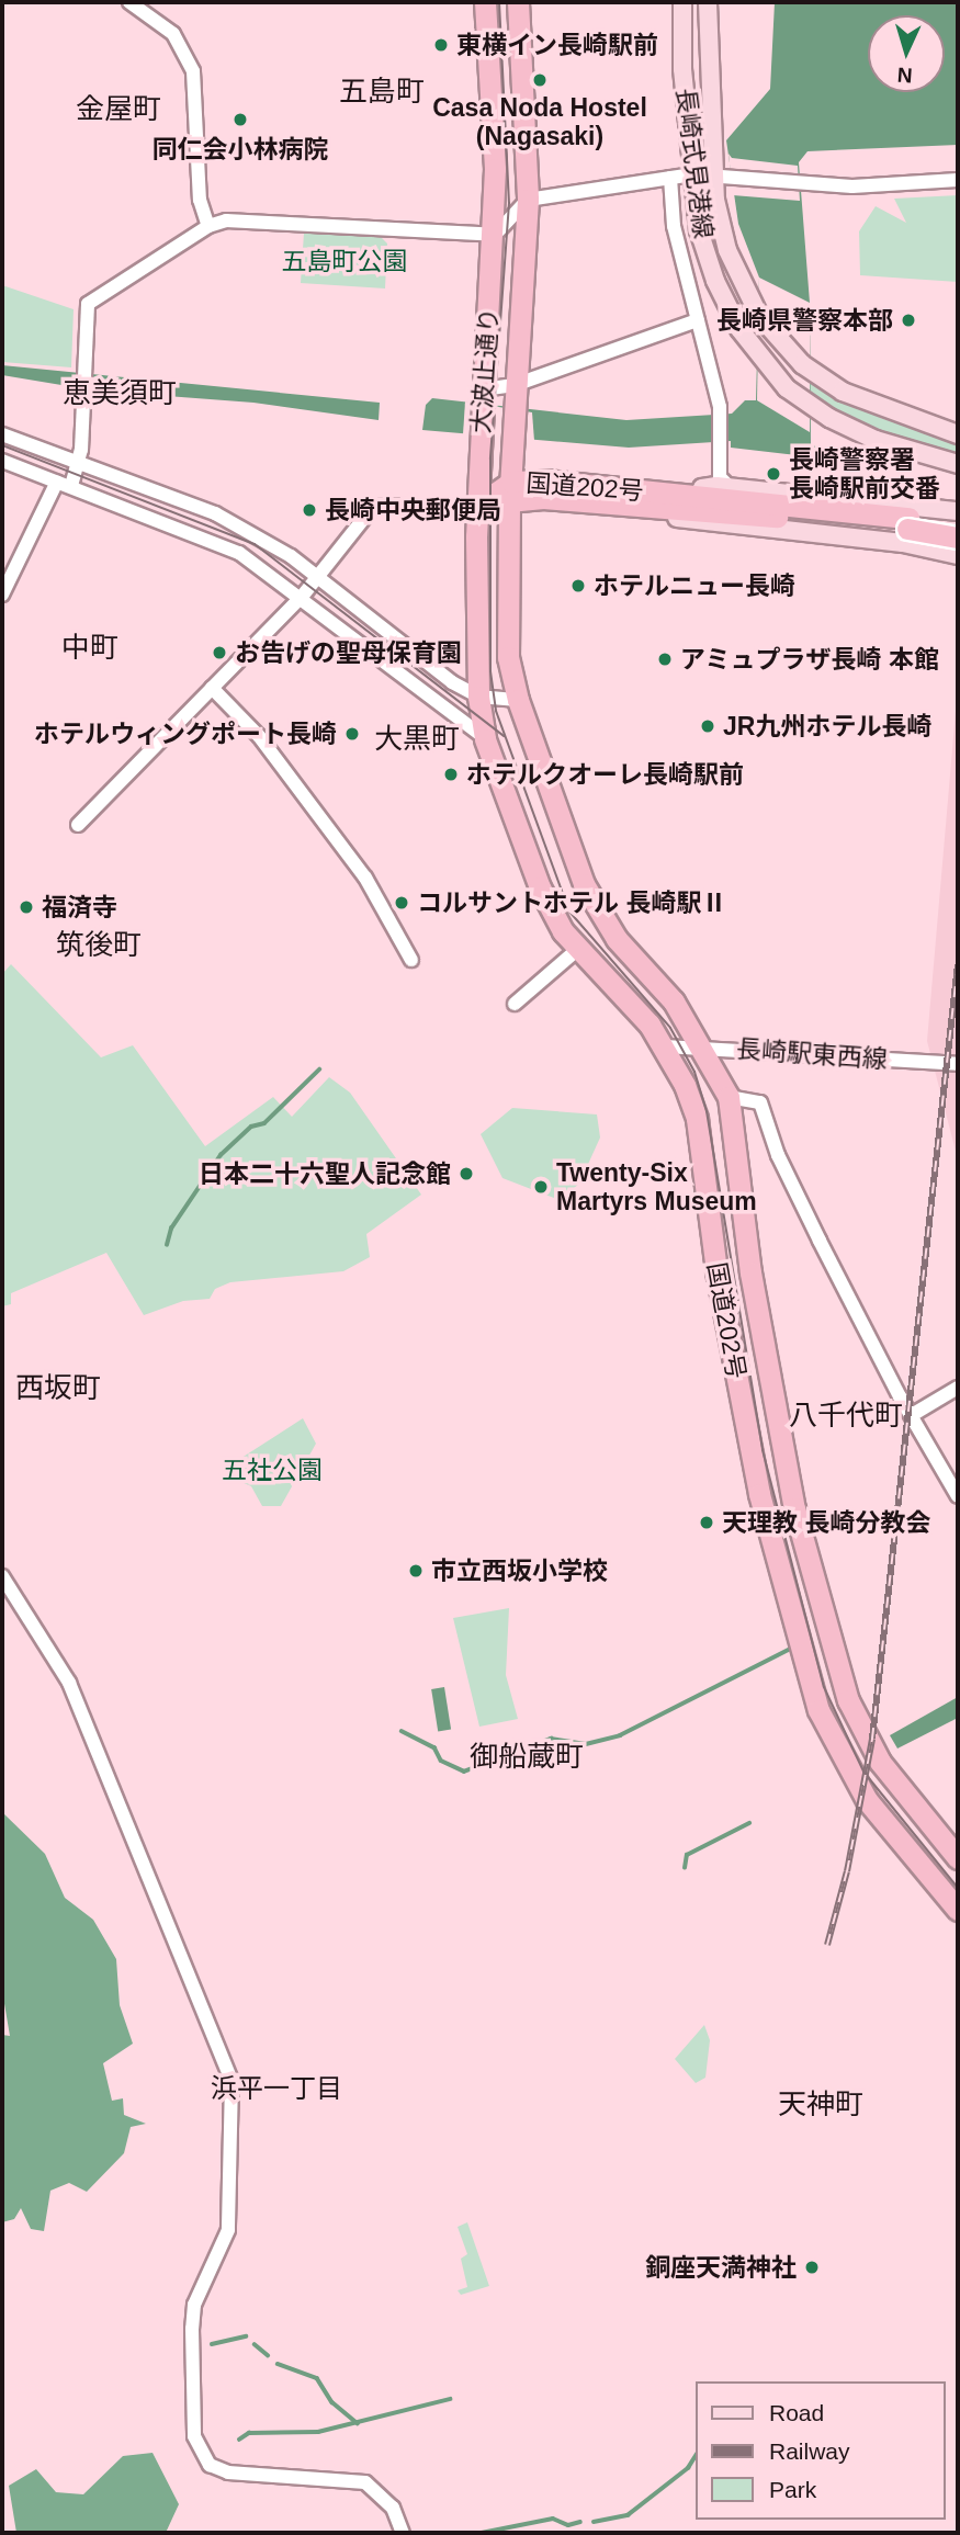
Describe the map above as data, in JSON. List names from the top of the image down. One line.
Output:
{"streets":{"highway":["大波止通り","国道202号"],"main road":["長崎式見港線"],"street":["長崎駅東西線"]},"crossings":[["大波止通り","国道202号"],["国道202号","長崎駅東西線"]],"districts":["五島町","金屋町","恵美須町","中町","大黒町","筑後町","西坂町","八千代町","御船蔵町","浜平一丁目","天神町"],"parks":["五島町公園","五社公園"],"places":["東横イン長崎駅前","Casa Noda Hostel (Nagasaki)","同仁会小林病院","長崎県警察本部","長崎警察署 長崎駅前交番","長崎中央郵便局","ホテルニュー長崎","お告げの聖母保育園","アミュプラザ長崎 本館","JR九州ホテル長崎","ホテルウィングポート長崎","ホテルクオーレ長崎駅前","コルサントホテル 長崎駅Ⅱ","福済寺","日本二十六聖人記念館","Twenty-Six Martyrs Museum","天理教 長崎分教会","市立西坂小学校","銅座天満神社"],"legend":["Road","Railway","Park"],"north":"bottom"}
